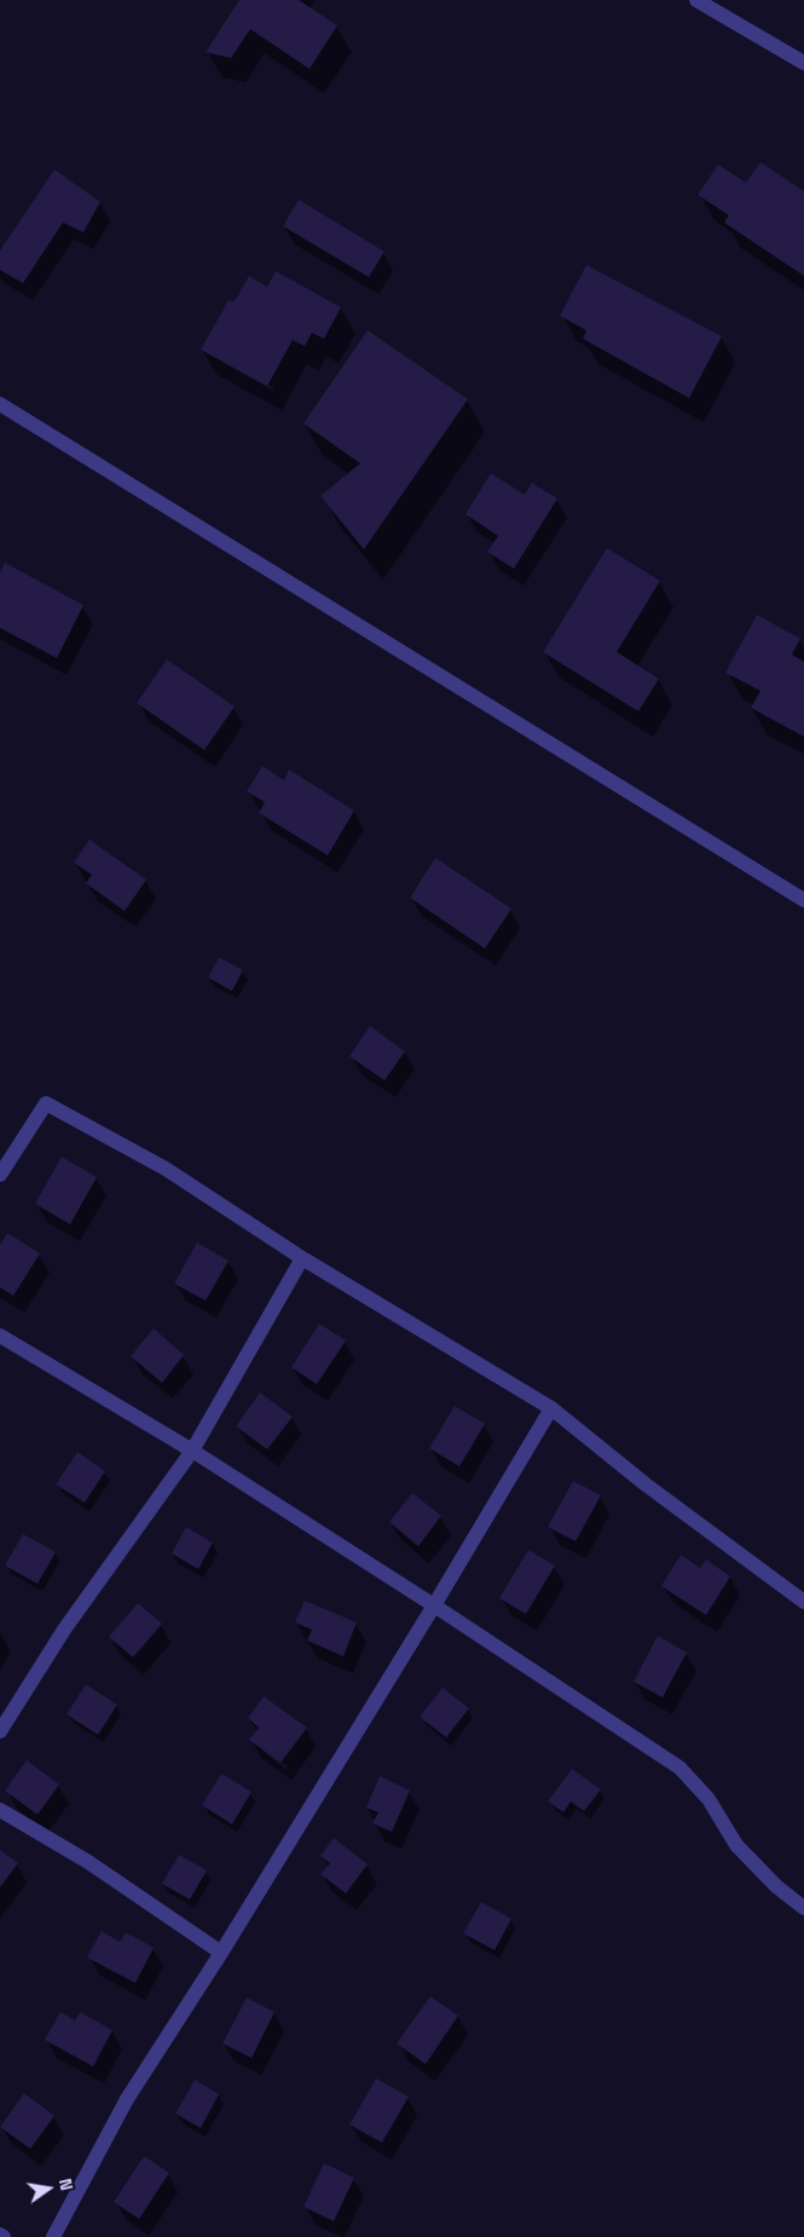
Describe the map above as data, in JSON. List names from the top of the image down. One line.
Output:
{"north":"right"}
